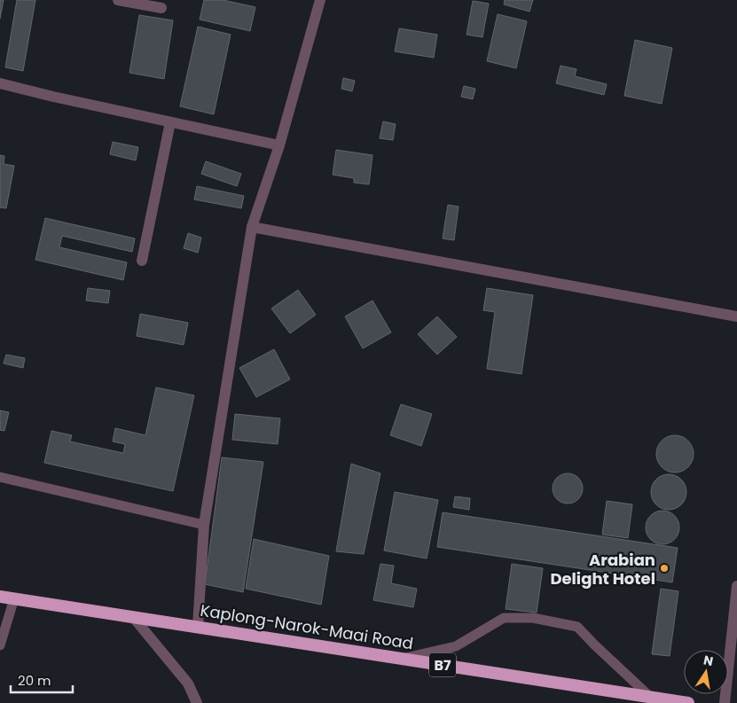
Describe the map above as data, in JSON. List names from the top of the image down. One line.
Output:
{"streets":{"highway":["Kaplong-Narok-Maai Road","B7"]},"places":["Arabian Delight Hotel"],"scale_bar":"20 m","north":"top"}
